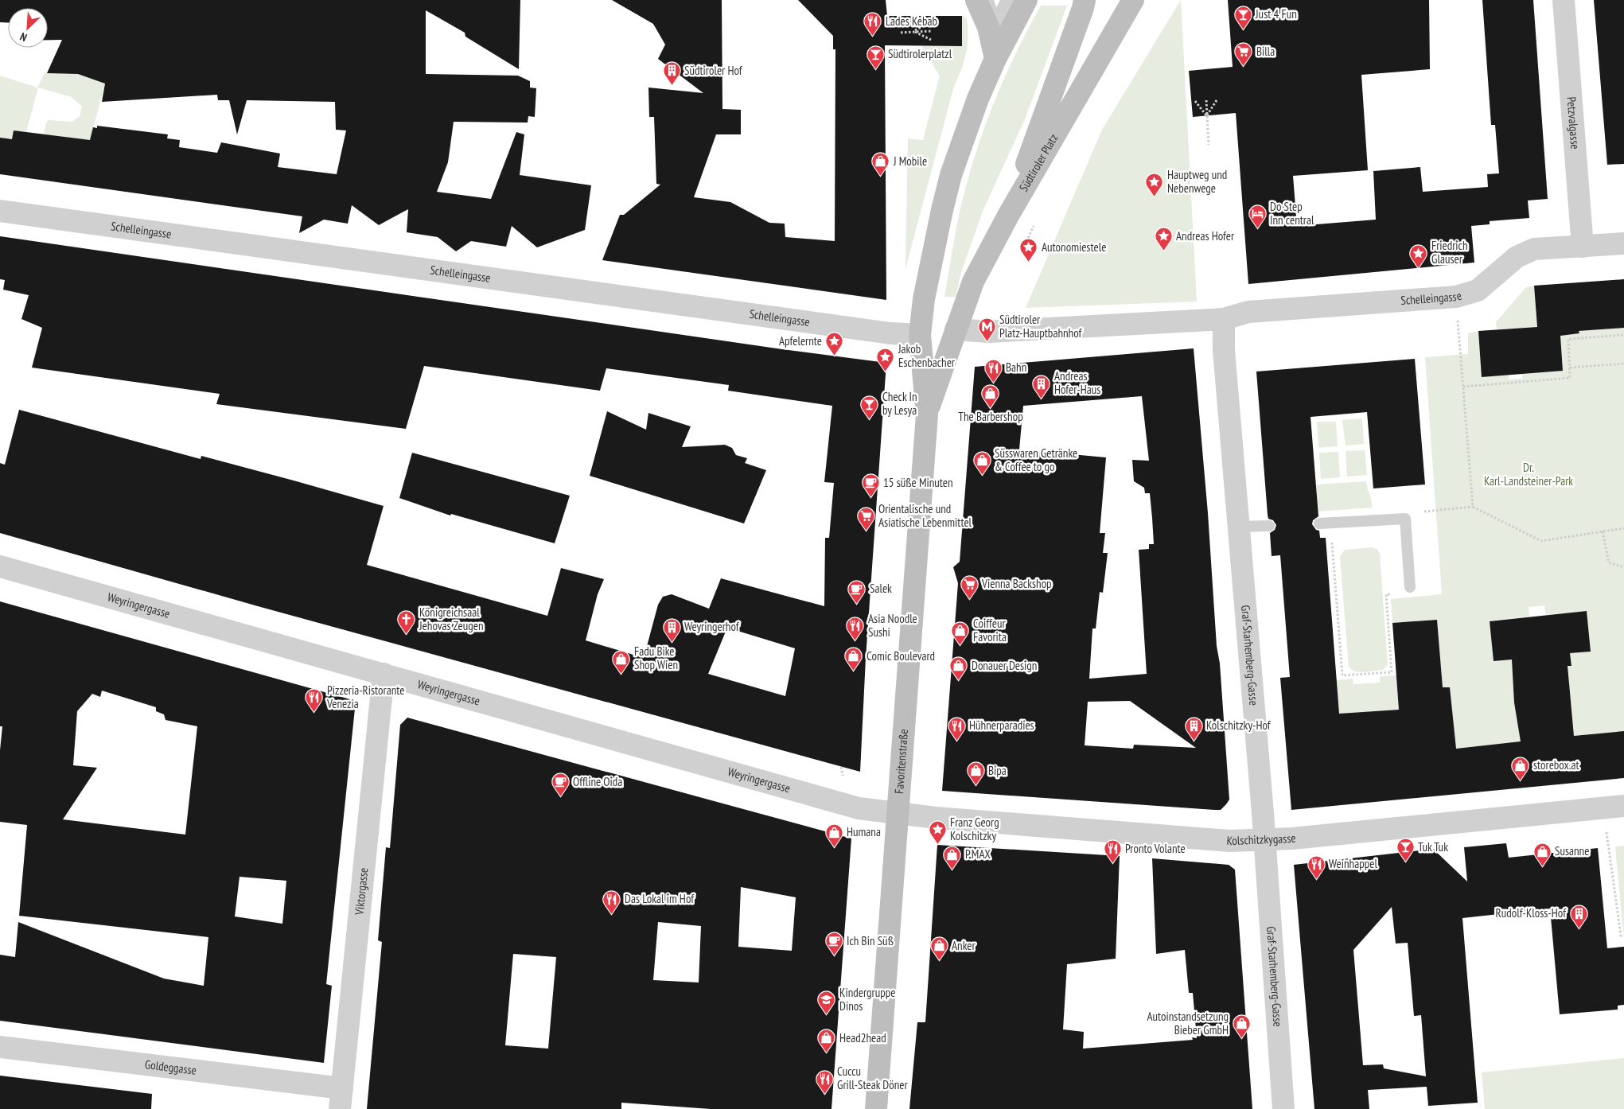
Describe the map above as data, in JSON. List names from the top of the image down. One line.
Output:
{"streets":{"main road":["Südtiroler Platz","Favoritenstraße"],"street":["Petzvalgasse","Schelleingasse","Weyringergasse","Graf-Starhemberg-Gasse","Kolschitzkygasse","Viktorgasse","Goldeggasse"]},"crossings":[["Petzvalgasse","Schelleingasse"],["Südtiroler Platz","Favoritenstraße"],["Schelleingasse","Graf-Starhemberg-Gasse"],["Schelleingasse","Favoritenstraße"],["Weyringergasse","Favoritenstraße"],["Weyringergasse","Kolschitzkygasse"],["Weyringergasse","Viktorgasse"],["Graf-Starhemberg-Gasse","Kolschitzkygasse"],["Favoritenstraße","Kolschitzkygasse"],["Viktorgasse","Goldeggasse"]],"parks":["Dr. Karl-Landsteiner-Park"],"places":{"bar":["Just 4 Fun","Südtirolerplatzl","Check In by Lesya","Tuk Tuk"],"restaurant":["Lades Kebab","Bahn","Asia Noodle Sushi","Pizzeria-Ristorante Venezia","Hühnerparadies","Pronto Volante","Weinhappel","Das Lokal im Hof","Cuccu Grill-Steak Döner"],"supermarket":["Billa","Orientalische und Asiatische Lebenmittel","Vienna Backshop"],"building":["Südtiroler Hof","Andreas Hofer-Haus","Weyringerhof","Kolschitzky-Hof","Rudolf-Kloss-Hof"],"shop":["J Mobile","The Barbershop","Süsswaren Getränke & Coffee to go","Coiffeur Favorita","Comic Boulevard","Fadu Bike Shop Wien","Donauer Design","storebox.at","Bipa","Humana","Susanne","P.MAX","Anker","Autoinstandsetzung Bieber GmbH","Head2head"],"place":["Hauptweg und Nebenwege","Andreas Hofer","Autonomiestele","Friedrich Glauser","Apfelernte","Jakob Eschenbacher","Franz Georg Kolschitzky"],"hotel":["Do Step Inn central"],"metro station":["Südtiroler Platz-Hauptbahnhof"],"cafe":["15 süße Minuten","Salek","Offline Oida","Ich Bin Süß"],"church":["Königreichsaal Jehovas Zeugen"],"school or university":["Kindergruppe Dinos"]},"north":"bottom left"}
